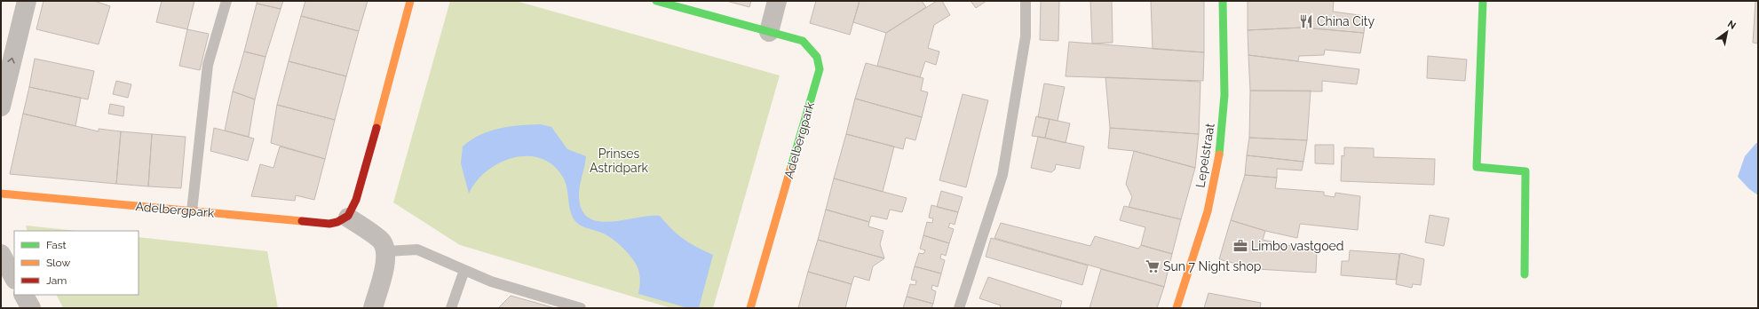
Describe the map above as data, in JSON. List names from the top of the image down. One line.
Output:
{"streets":{"street":["Adelbergpark","Lepelstraat"]},"parks":["Prinses Astridpark"],"places":{"restaurant":["China City"],"office":["Limbo vastgoed"],"supermarket":["Sun 7 Night shop"]},"legend":["Fast","Slow","Jam"],"north":"top right"}
